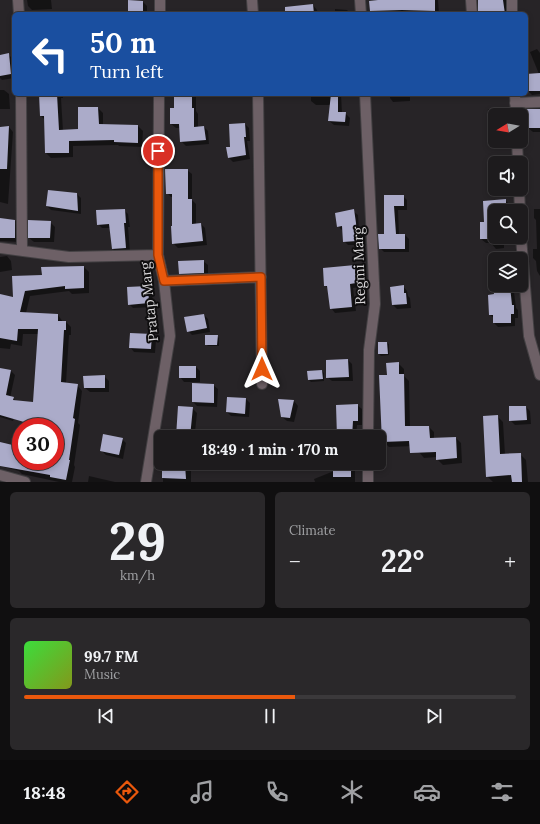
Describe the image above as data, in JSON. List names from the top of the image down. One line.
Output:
{"streets":{"street":["Regmi Marg","Pratap Marg"]},"north":"left","page":{"turn":["50 m","Turn left"],"limit":"30","trip":"18:49 · 1 min · 170 m","tile":[["29","km/h"],"Climate"],"heat":["−","22°","+"],"song":["99.7 FM","Music"],"tabs":"18:48"}}
